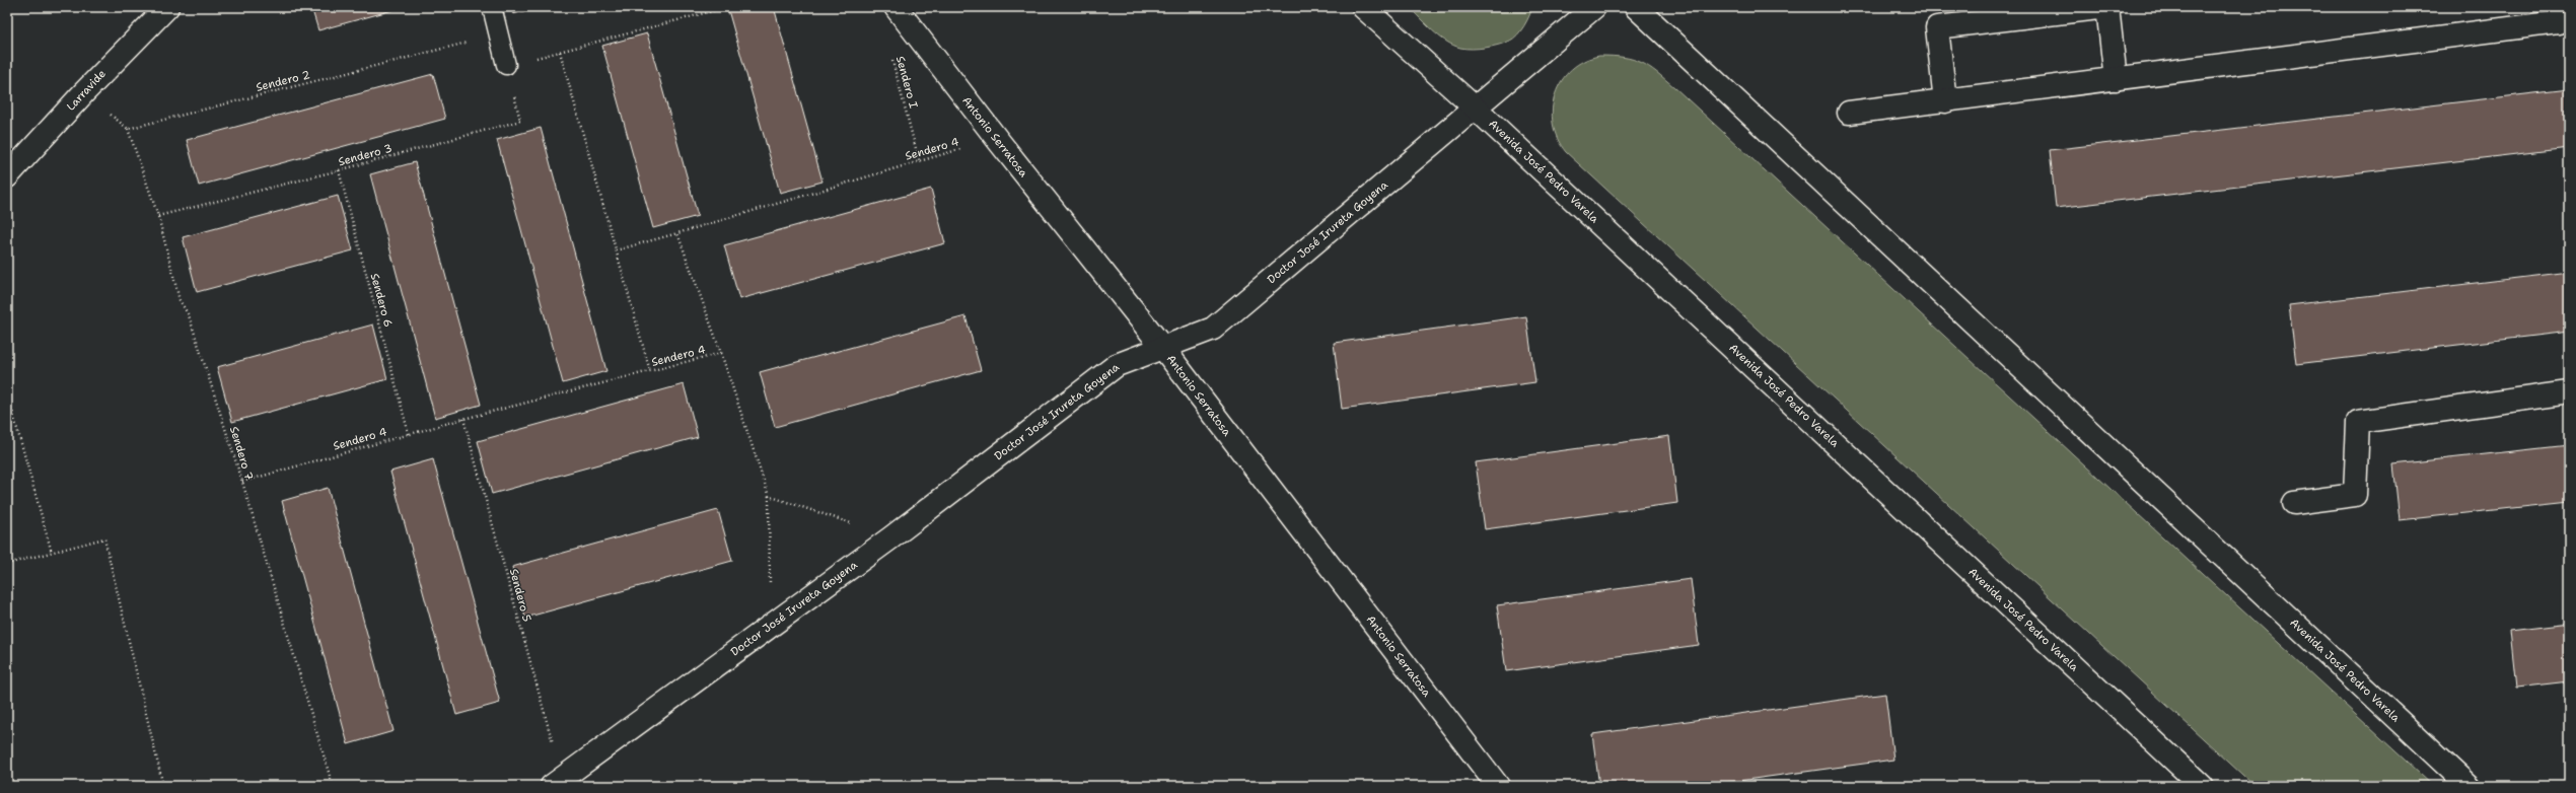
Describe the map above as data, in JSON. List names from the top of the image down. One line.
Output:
{"streets":{"street":["Larravide","Antonio Serratosa","Avenida José Pedro Varela","Doctor José Irureta Goyena"],"path":["Sendero 2","Sendero I","Sendero 4","Sendero 3","Sendero 6","Sendero 7","Sendero 5"]},"crossings":[["Sendero 2","Sendero 7"],["Sendero I","Sendero 4"],["Antonio Serratosa","Sendero 4"],["Antonio Serratosa","Doctor José Irureta Goyena"],["Sendero 4","Sendero 6"],["Sendero 4","Sendero 7"],["Sendero 4","Sendero 5"],["Sendero 3","Sendero 6"],["Sendero 3","Sendero 7"],["Avenida José Pedro Varela","Doctor José Irureta Goyena"],["Doctor José Irureta Goyena","Sendero 5"]]}
